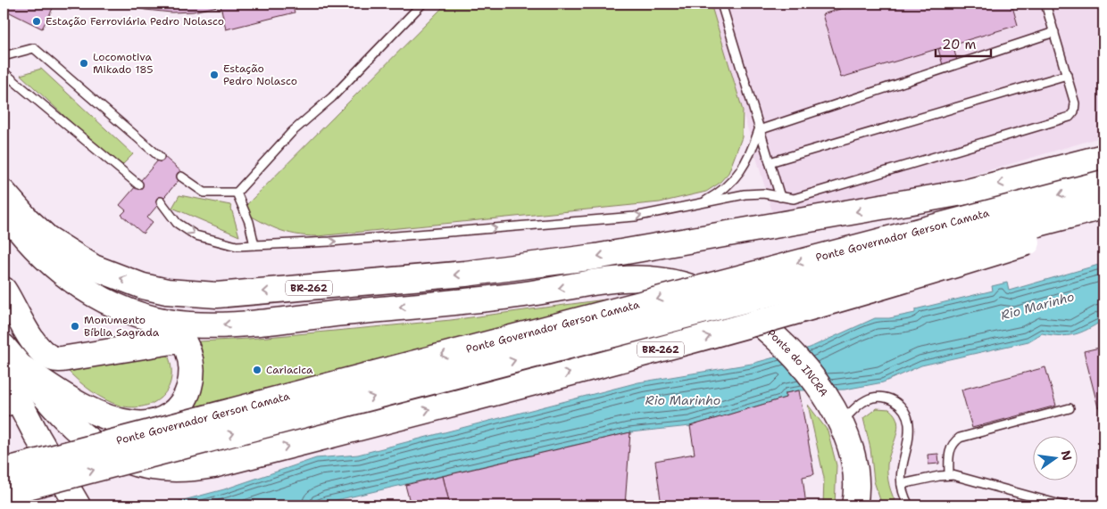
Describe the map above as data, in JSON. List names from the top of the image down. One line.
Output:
{"streets":{"main road":["Ponte Governador Gerson Camata","BR-262","Ponte do INCRA"]},"water":["Rio Marinho"],"places":["Estação Ferroviária Pedro Nolasco","Locomotiva Mikado 185","Estação Pedro Nolasco","Monumento Bíblia Sagrada","Cariacica"],"scale_bar":"20 m","north":"right"}
